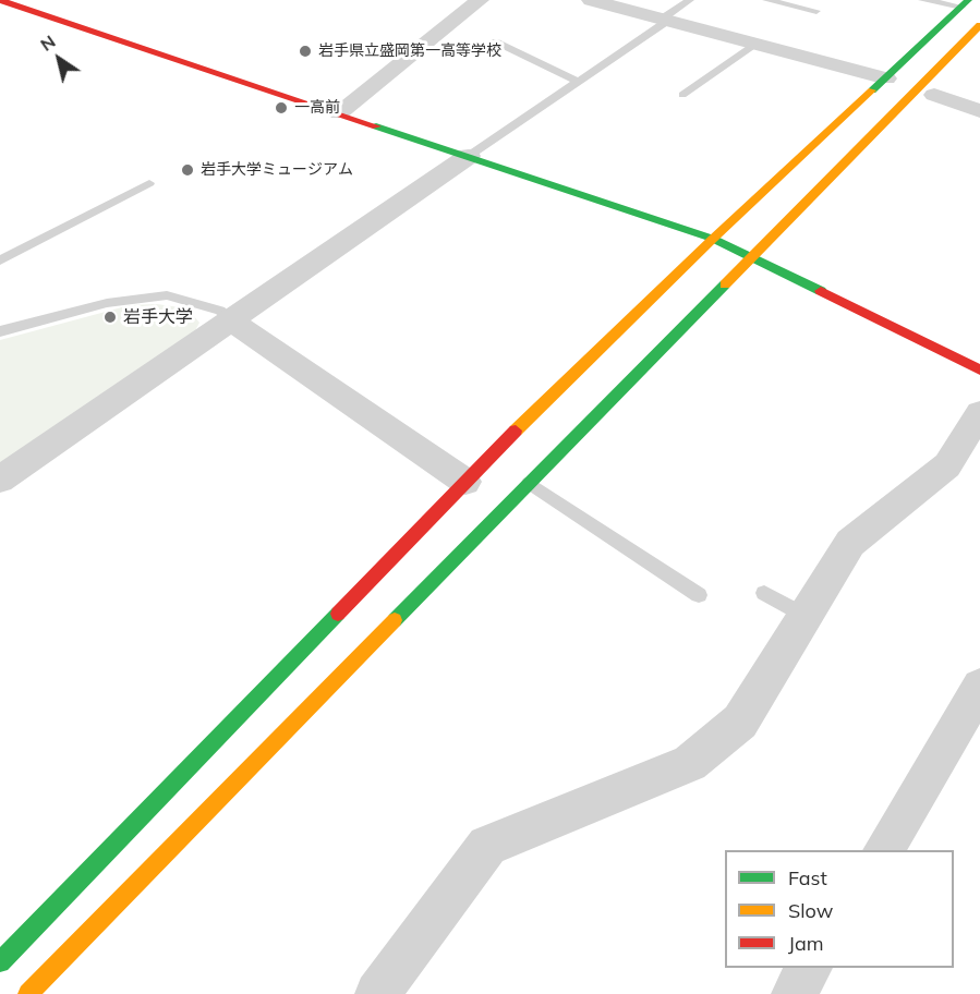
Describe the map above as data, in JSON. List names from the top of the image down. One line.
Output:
{"places":["岩手県立盛岡第一高等学校","一高前","岩手大学ミュージアム","岩手大学"],"legend":["Fast","Slow","Jam"],"north":"top left"}
